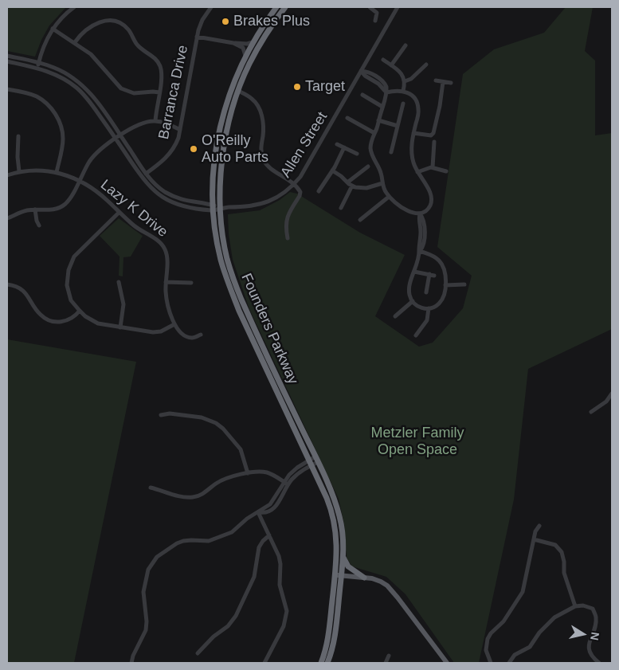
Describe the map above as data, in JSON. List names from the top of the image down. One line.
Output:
{"streets":{"highway":["Founders Parkway"],"street":["Barranca Drive","Allen Street","Lazy K Drive"]},"crossings":[["Allen Street","Founders Parkway"]],"parks":["Metzler Family Open Space"],"places":["Brakes Plus","Target","O'Reilly Auto Parts"],"north":"right"}
